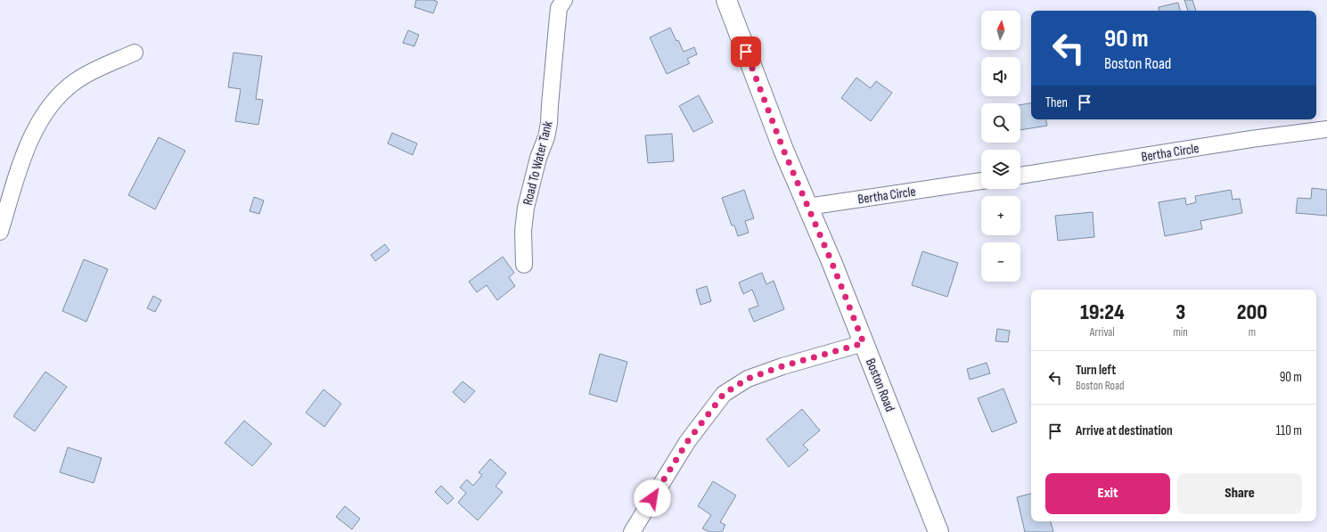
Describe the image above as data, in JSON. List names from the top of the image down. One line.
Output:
{"streets":{"main road":["Boston Road"],"street":["Bertha Circle","Road To Water Tank"]},"crossings":[["Bertha Circle","Boston Road"]],"north":"top","page":{"map_buttons":["+","−"],"turn":["90 m","Boston Road"],"then":"Then","eta":["19:24","Arrival","3","min","200","m"],"list":[{"name":"Turn left","note":"Boston Road","value":"90 m"},{"name":"Arrive at destination","value":"110 m"}],"buttons":["Exit","Share"]}}
